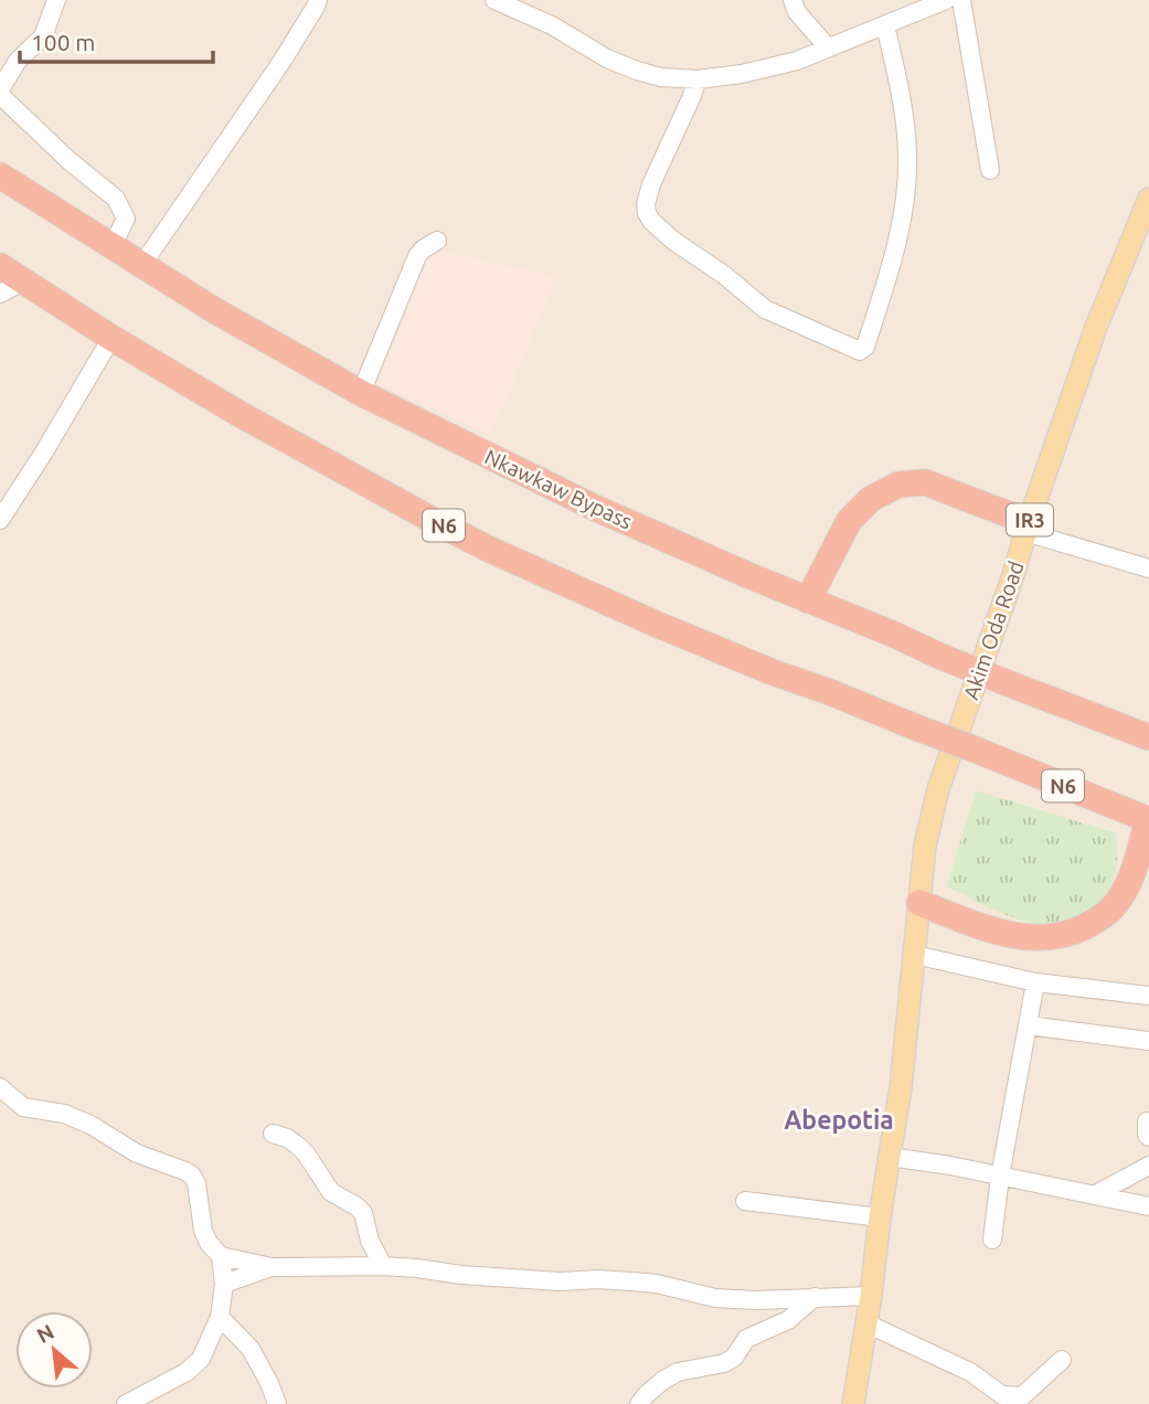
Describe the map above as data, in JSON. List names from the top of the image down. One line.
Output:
{"streets":{"highway":["Nkawkaw Bypass","N6"],"main road":["IR3","Akim Oda Road"]},"crossings":[["IR3","Akim Oda Road"]],"districts":["Abepotia"],"scale_bar":"100 m","north":"top left"}
